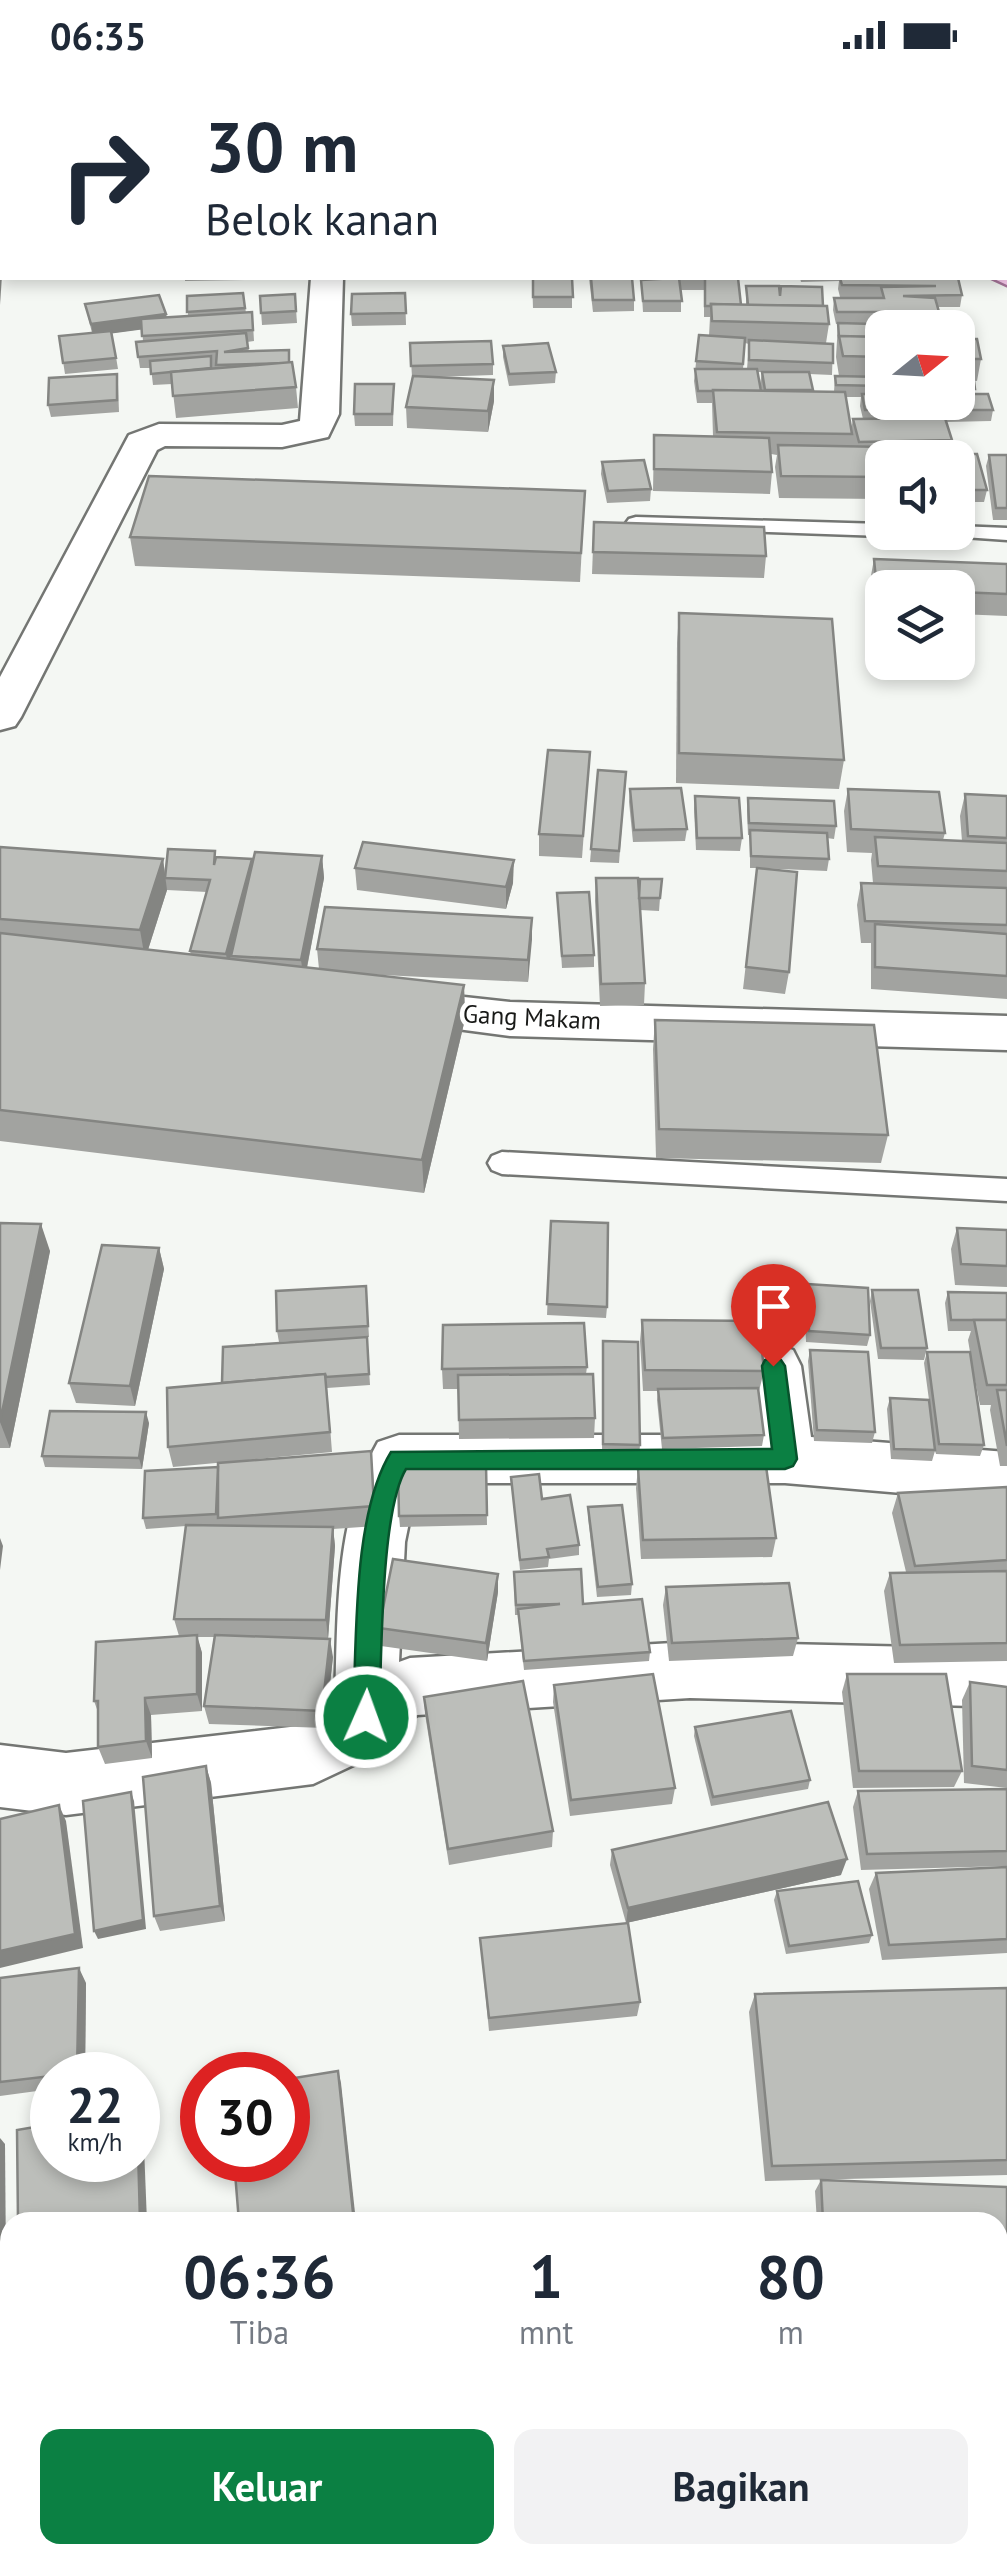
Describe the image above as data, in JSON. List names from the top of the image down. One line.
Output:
{"streets":{"street":["Gang Makam"]},"north":"right","page":{"status":"06:35","turn":["30 m","Belok kanan"],"speed":"22 km/h","limit":"30","eta":["06:36","Tiba","1","mnt","80","m"],"buttons":["Keluar","Bagikan"]}}
